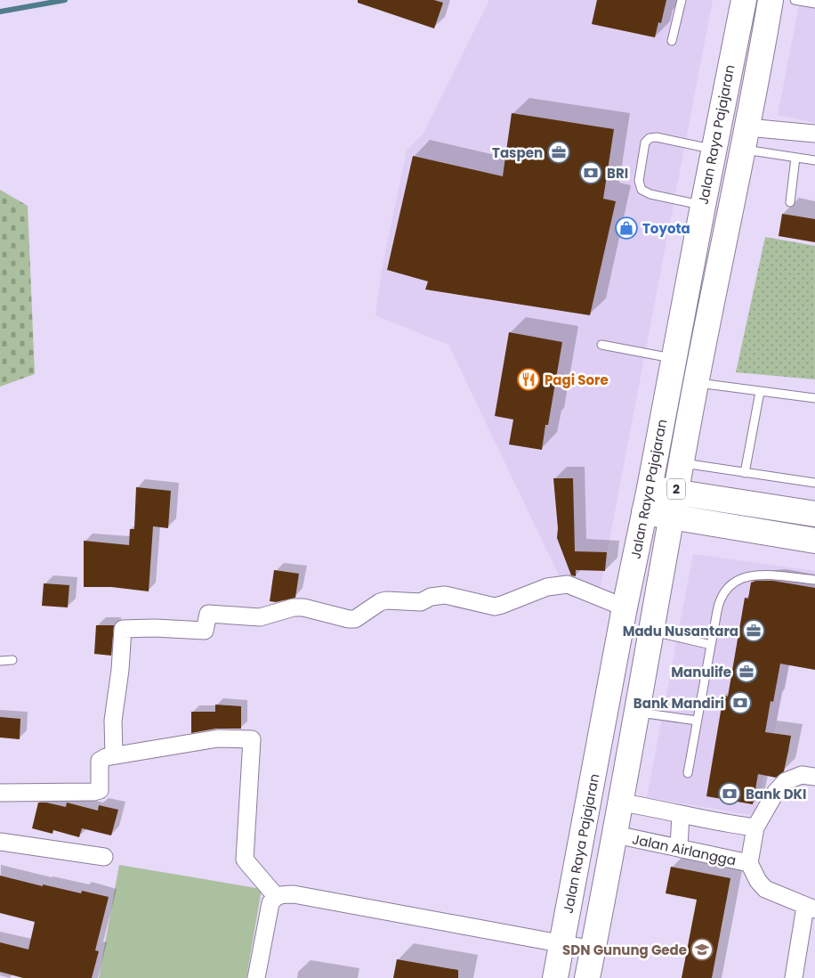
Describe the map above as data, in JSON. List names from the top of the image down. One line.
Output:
{"streets":{"main road":["Jalan Raya Pajajaran","2"],"street":["Jalan Airlangga"]},"crossings":[["Jalan Raya Pajajaran","Jalan Airlangga"]],"places":{"office":["Taspen","Madu Nusantara","Manulife"],"bank":["BRI","Bank Mandiri","Bank DKI"],"shop":["Toyota"],"restaurant":["Pagi Sore"],"school or university":["SDN Gunung Gede"]}}
